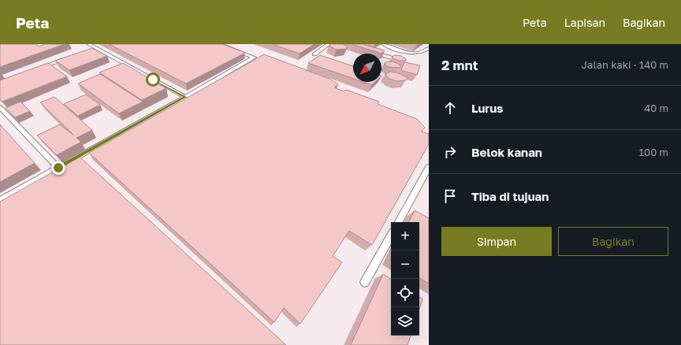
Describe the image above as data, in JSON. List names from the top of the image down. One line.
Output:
{"north":"bottom left","page":{"header":"Peta","nav":["Peta","Lapisan","Bagikan"],"heading":["2 mnt","Jalan kaki · 140 m"],"list":[["Lurus","40 m"],["Belok kanan","100 m"],"Tiba di tujuan"],"buttons":["Simpan","Bagikan"],"map_buttons":["+","−"]}}
